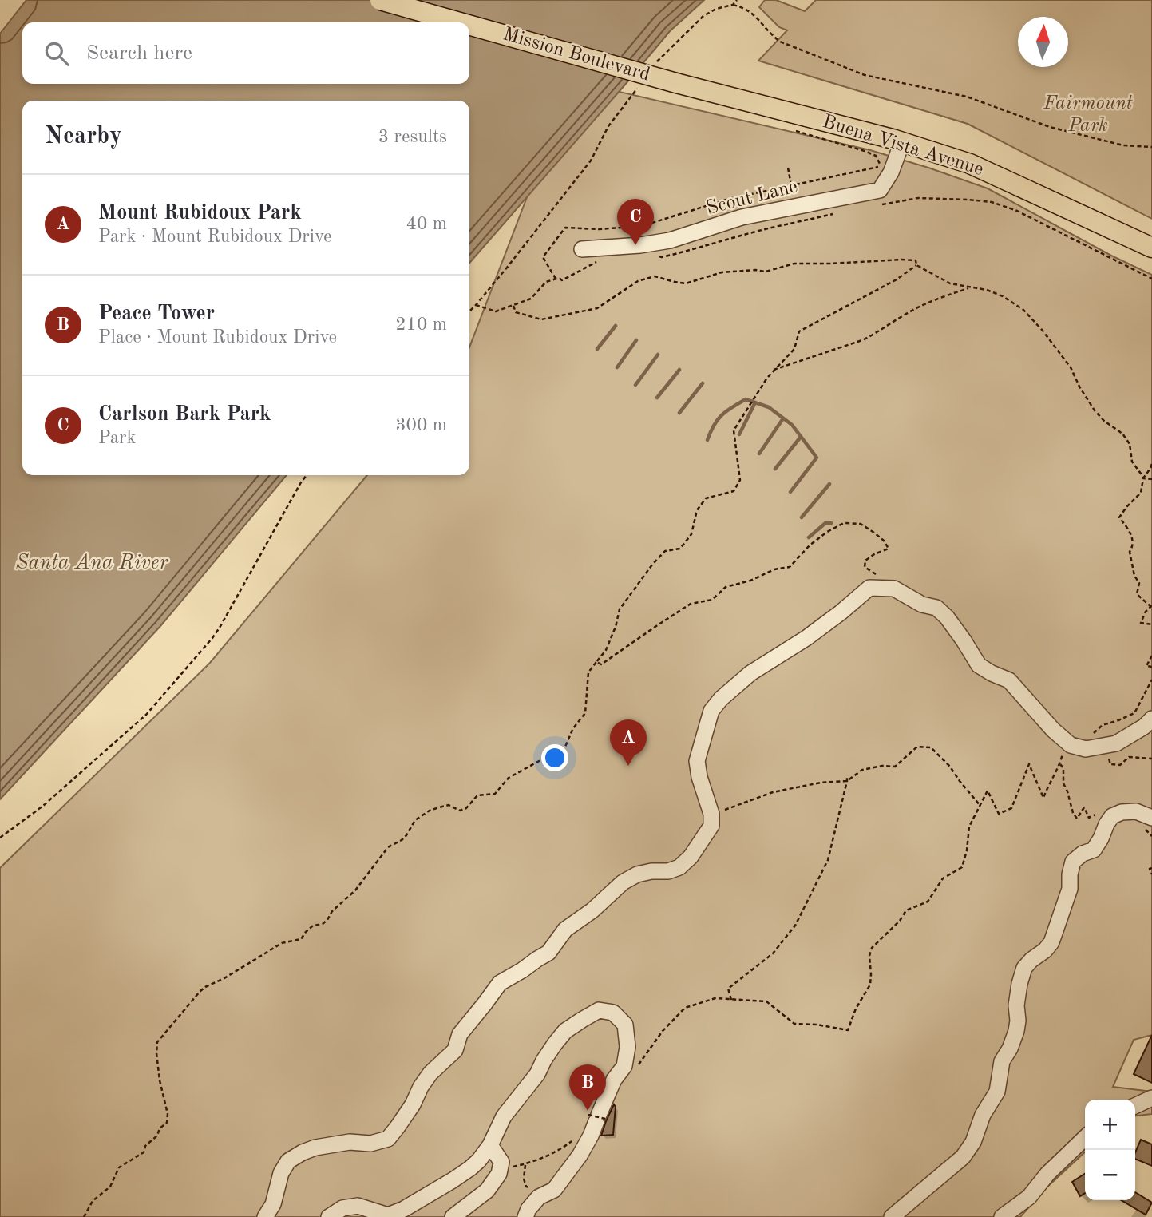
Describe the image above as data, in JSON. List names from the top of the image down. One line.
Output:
{"streets":{"main road":["Mission Boulevard","Buena Vista Avenue"],"street":["Scout Lane"]},"crossings":[["Mission Boulevard","Buena Vista Avenue"],["Buena Vista Avenue","Scout Lane"]],"water":["Santa Ana River"],"parks":["Fairmount Park"],"north":"top","page":{"search":"Search here","heading":["Nearby","3 results"],"list":[{"mark":"A","name":"Mount Rubidoux Park","note":"Park · Mount Rubidoux Drive","value":"40 m"},{"mark":"B","name":"Peace Tower","note":"Place · Mount Rubidoux Drive","value":"210 m"},{"mark":"C","name":"Carlson Bark Park","note":"Park","value":"300 m"}],"pins":["C","A","B"],"map_buttons":["+","−"]}}
